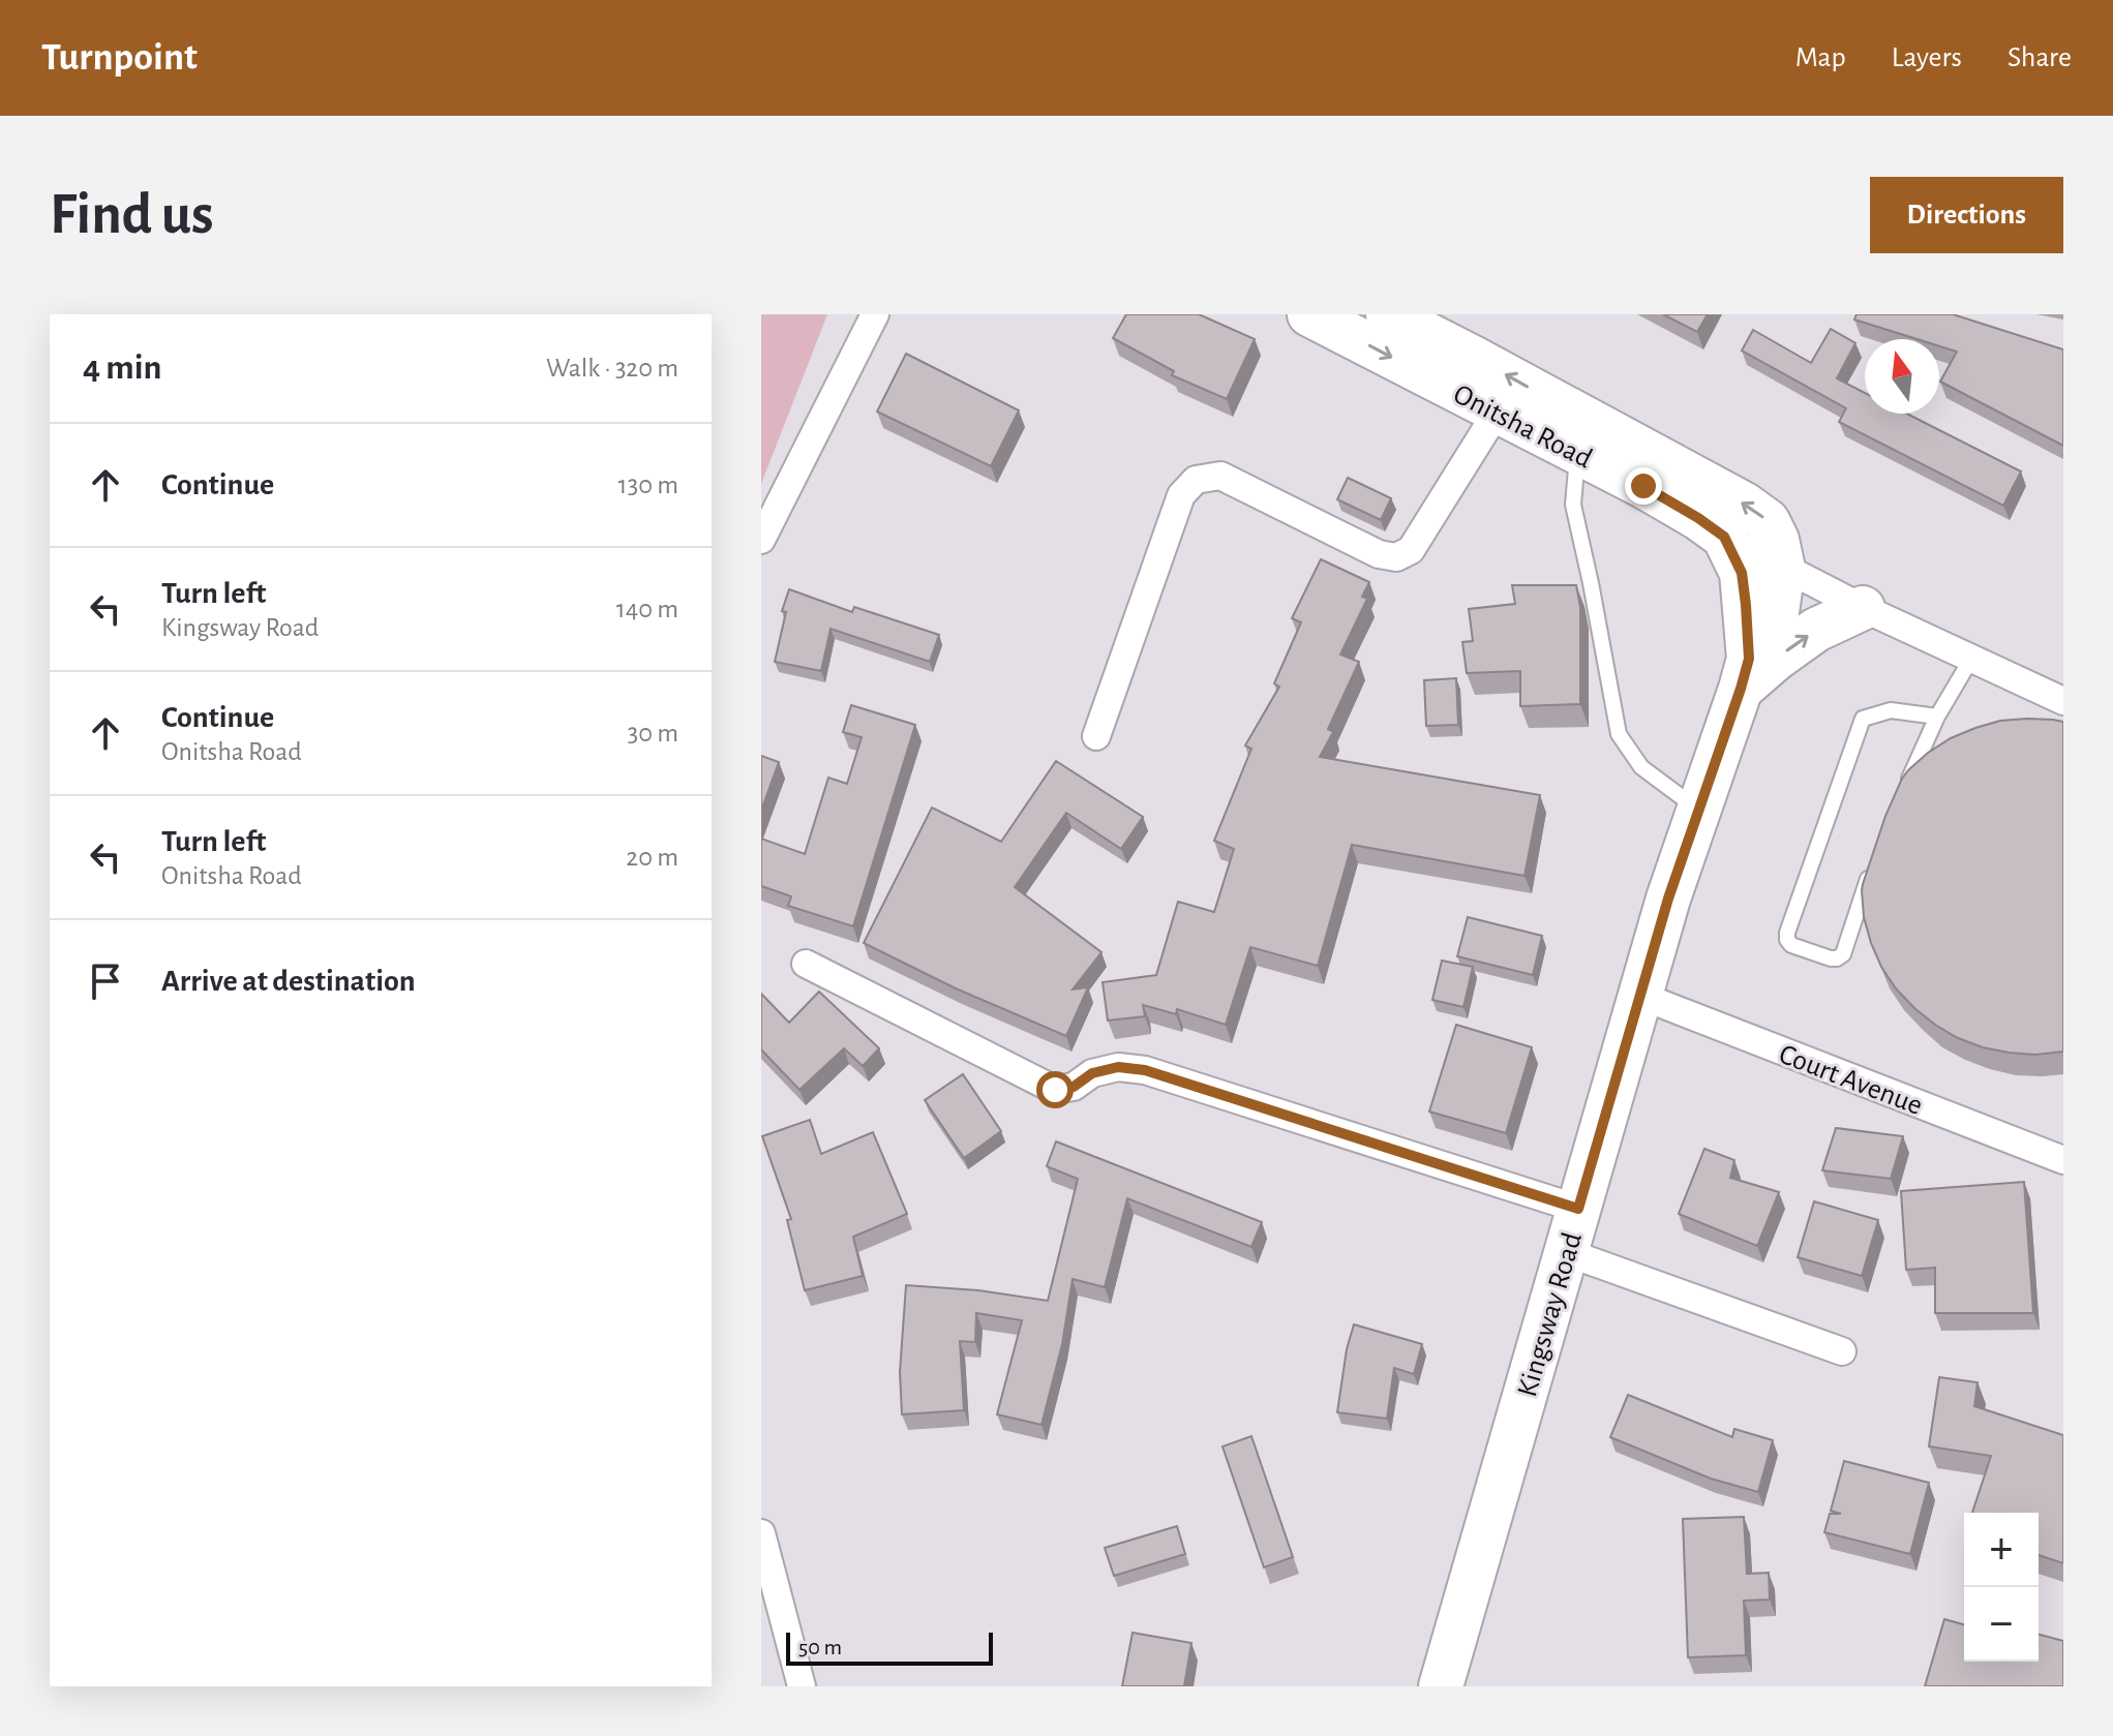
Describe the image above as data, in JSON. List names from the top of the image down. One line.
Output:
{"streets":{"main road":["Onitsha Road","Kingsway Road"],"street":["Court Avenue"]},"crossings":[["Onitsha Road","Kingsway Road"],["Court Avenue","Kingsway Road"]],"scale_bar":"50 m","north":"top","page":{"header":"Turnpoint","nav":["Map","Layers","Share"],"buttons":"Directions","title":"Find us","heading":["4 min","Walk · 320 m"],"list":[["Continue","130 m"],["Turn left","Kingsway Road","140 m"],["Continue","Onitsha Road","30 m"],["Turn left","Onitsha Road","20 m"],"Arrive at destination"],"map_buttons":["+","−"],"scale":"50 m"}}
